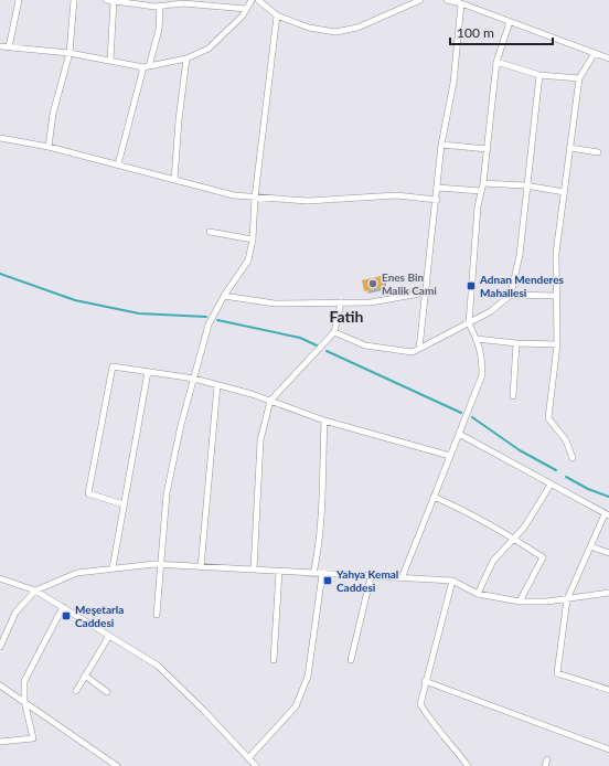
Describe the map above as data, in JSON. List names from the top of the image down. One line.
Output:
{"districts":["Fatih"],"places":{"other":["Enes Bin Malik Cami"],"transit":["Adnan Menderes Mahallesi","Yahya Kemal Caddesi","Meşetarla Caddesi"]},"scale_bar":"100 m"}
